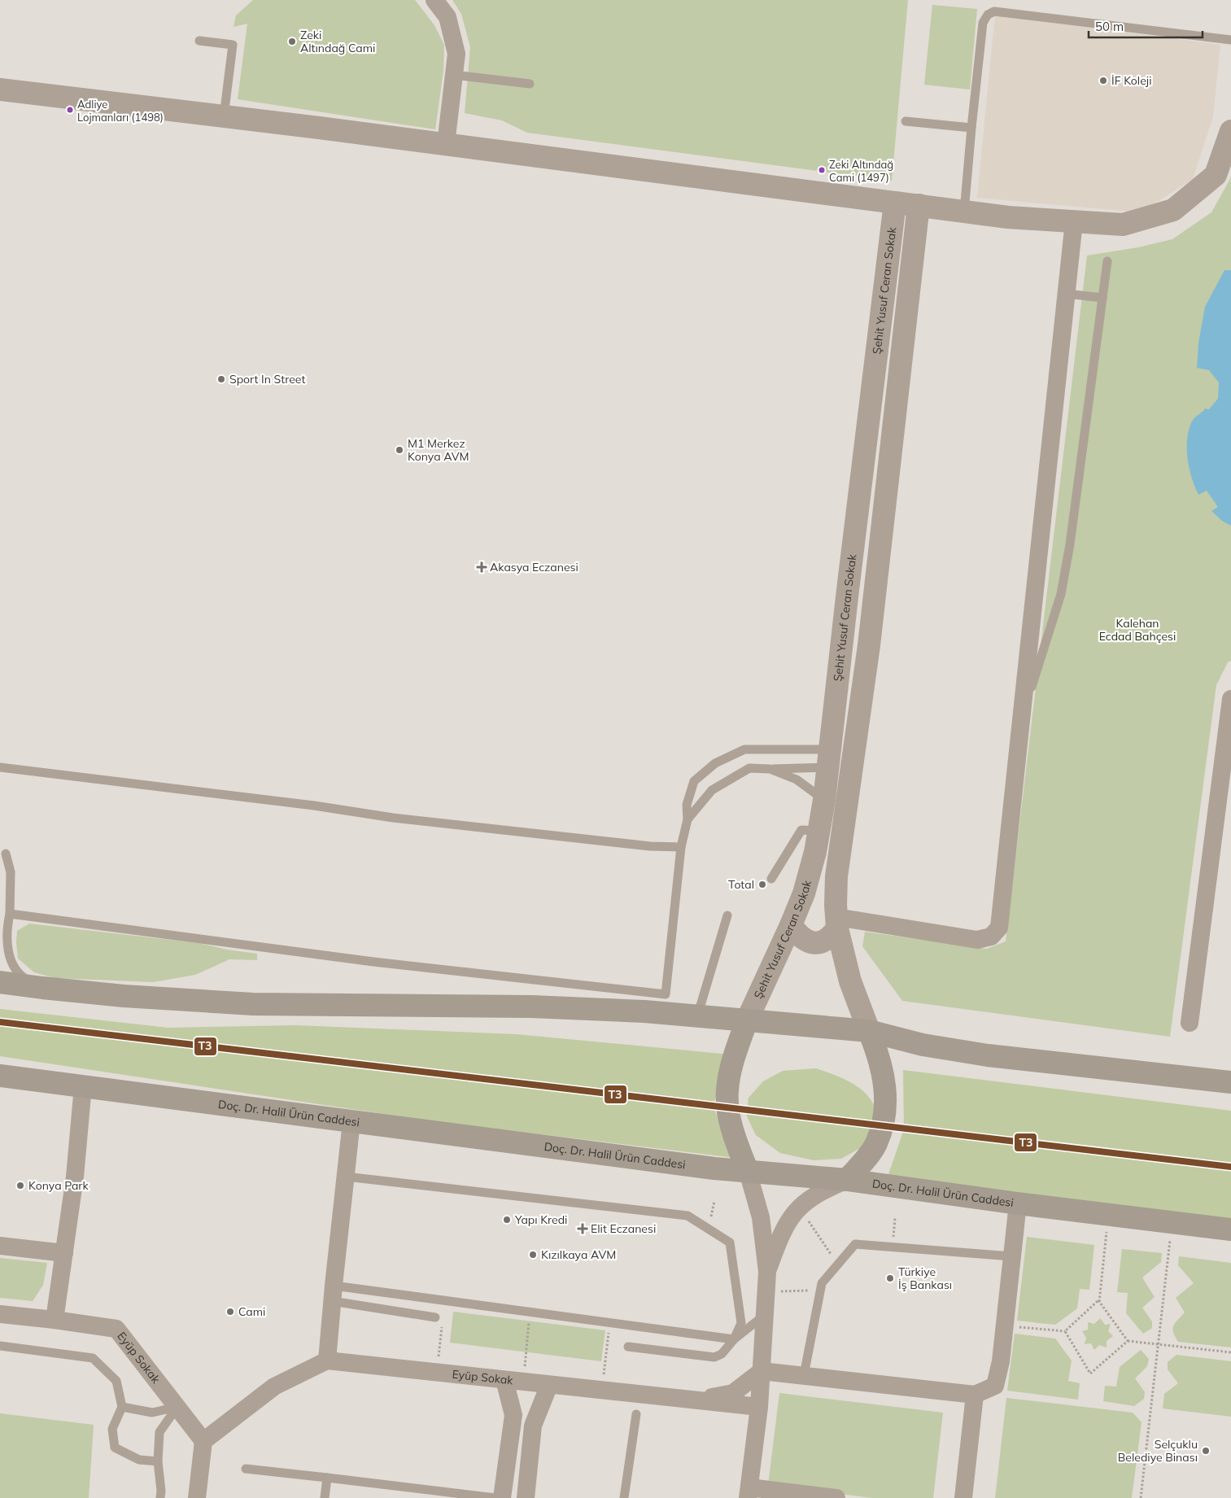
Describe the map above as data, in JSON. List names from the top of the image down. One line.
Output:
{"streets":{"main road":["Doç. Dr. Halil Ürün Caddesi"],"street":["Şehit Yusuf Ceran Sokak","Eyüp Sokak"]},"parks":["Kalehan Ecdad Bahçesi"],"places":{"other":["Zeki Altındağ Cami","İF Koleji","Adliye Lojmanları (1498)","Zeki Altındağ Cami (1497)","Sport In Street","M1 Merkez Konya AVM","Total","Konya Park","Yapı Kredi","Kızılkaya AVM","Türkiye İş Bankası","Cami","Selçuklu Belediye Binası"],"health":["Akasya Eczanesi","Elit Eczanesi"]},"lines":["transit line T3"],"scale_bar":"50 m"}
